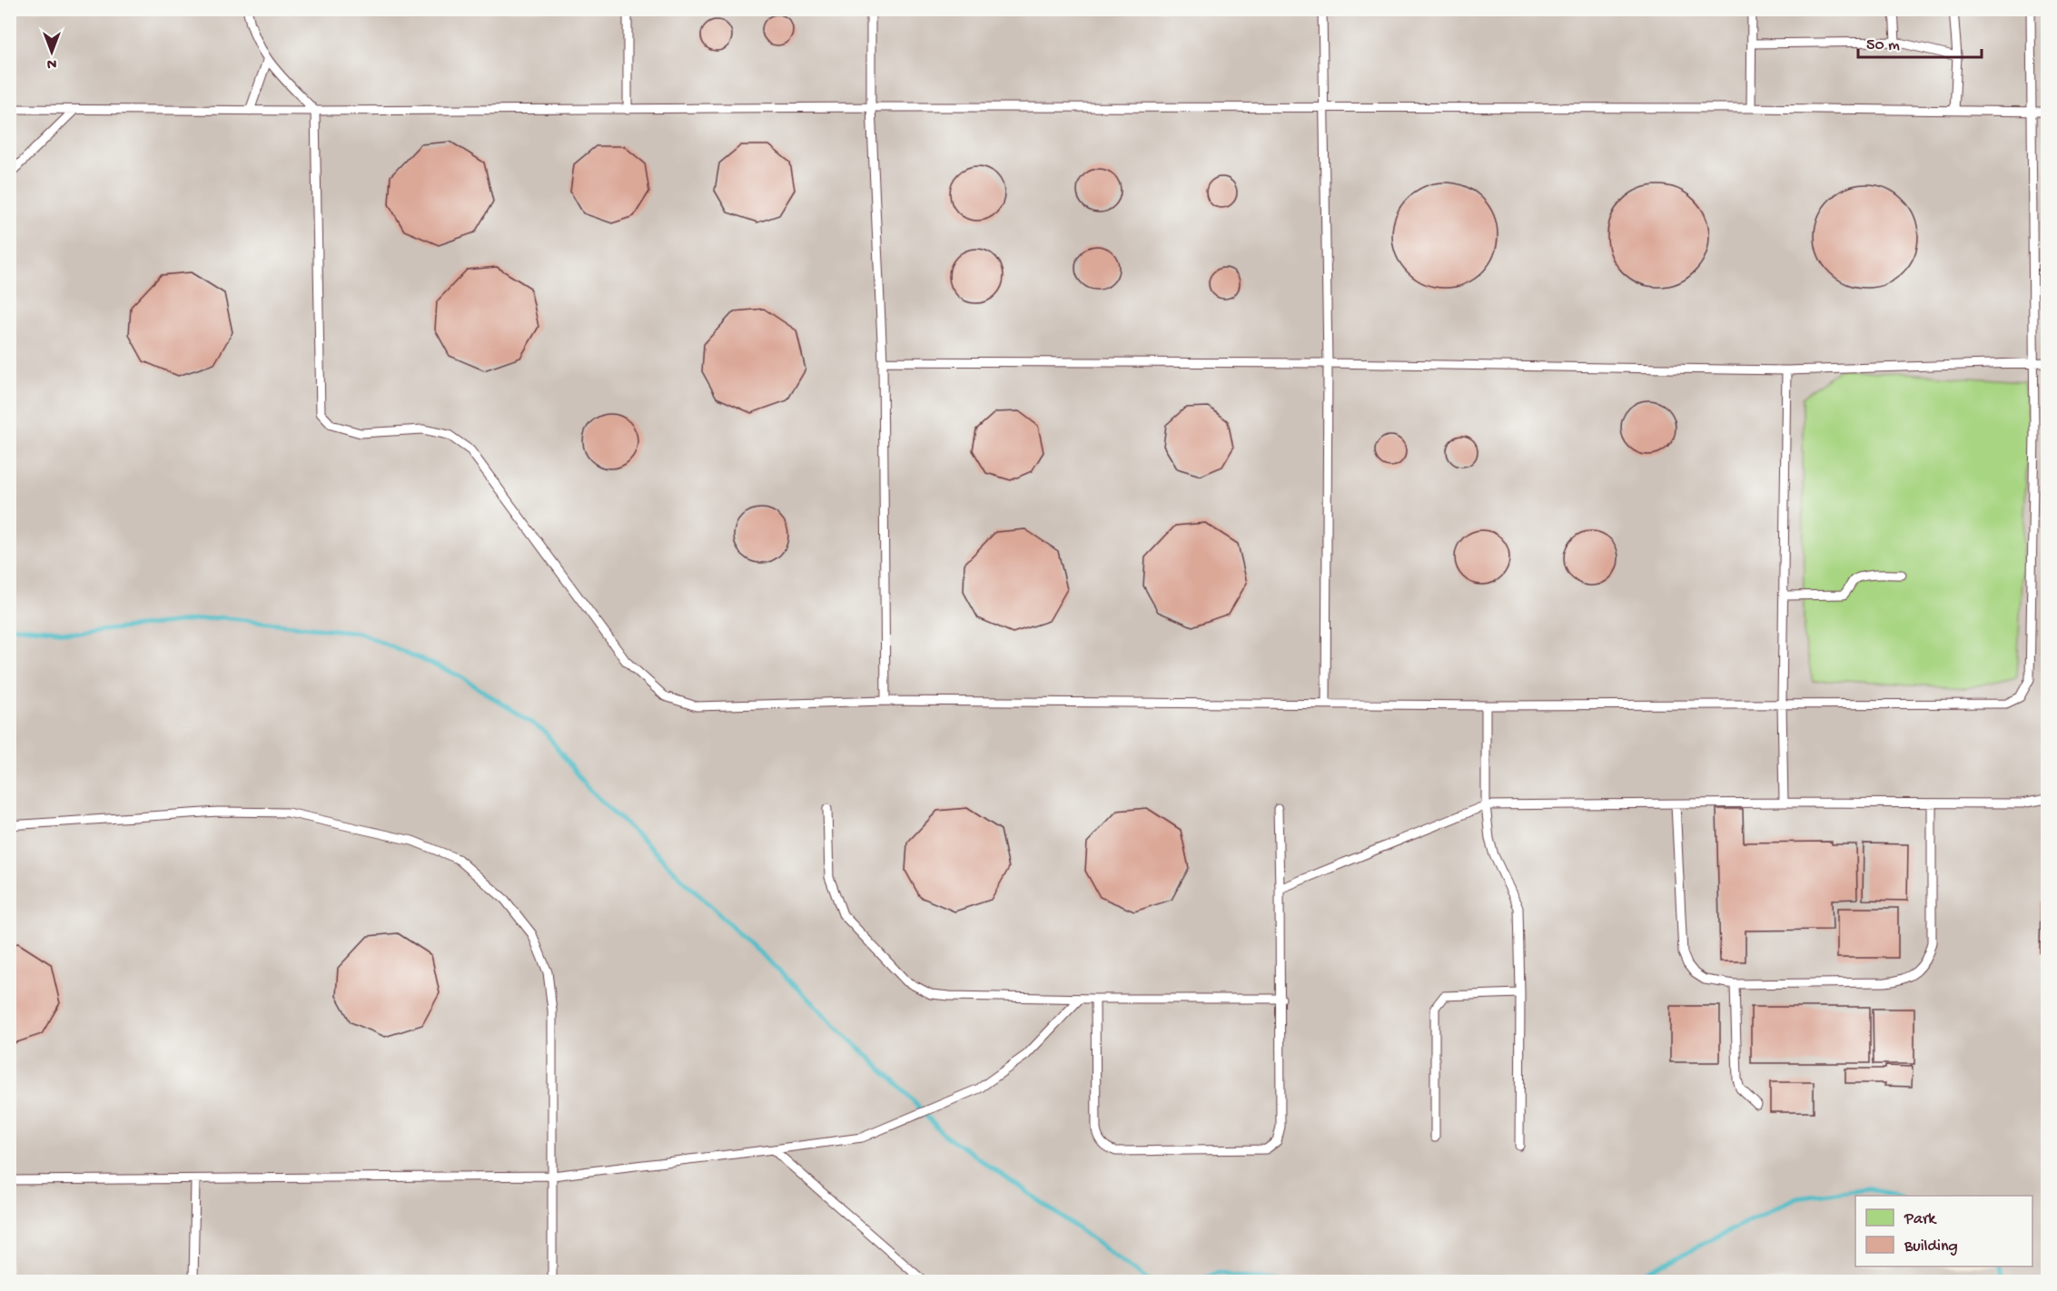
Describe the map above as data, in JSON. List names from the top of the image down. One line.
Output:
{"legend":["Park","Building"],"scale_bar":"50 m","north":"bottom"}
